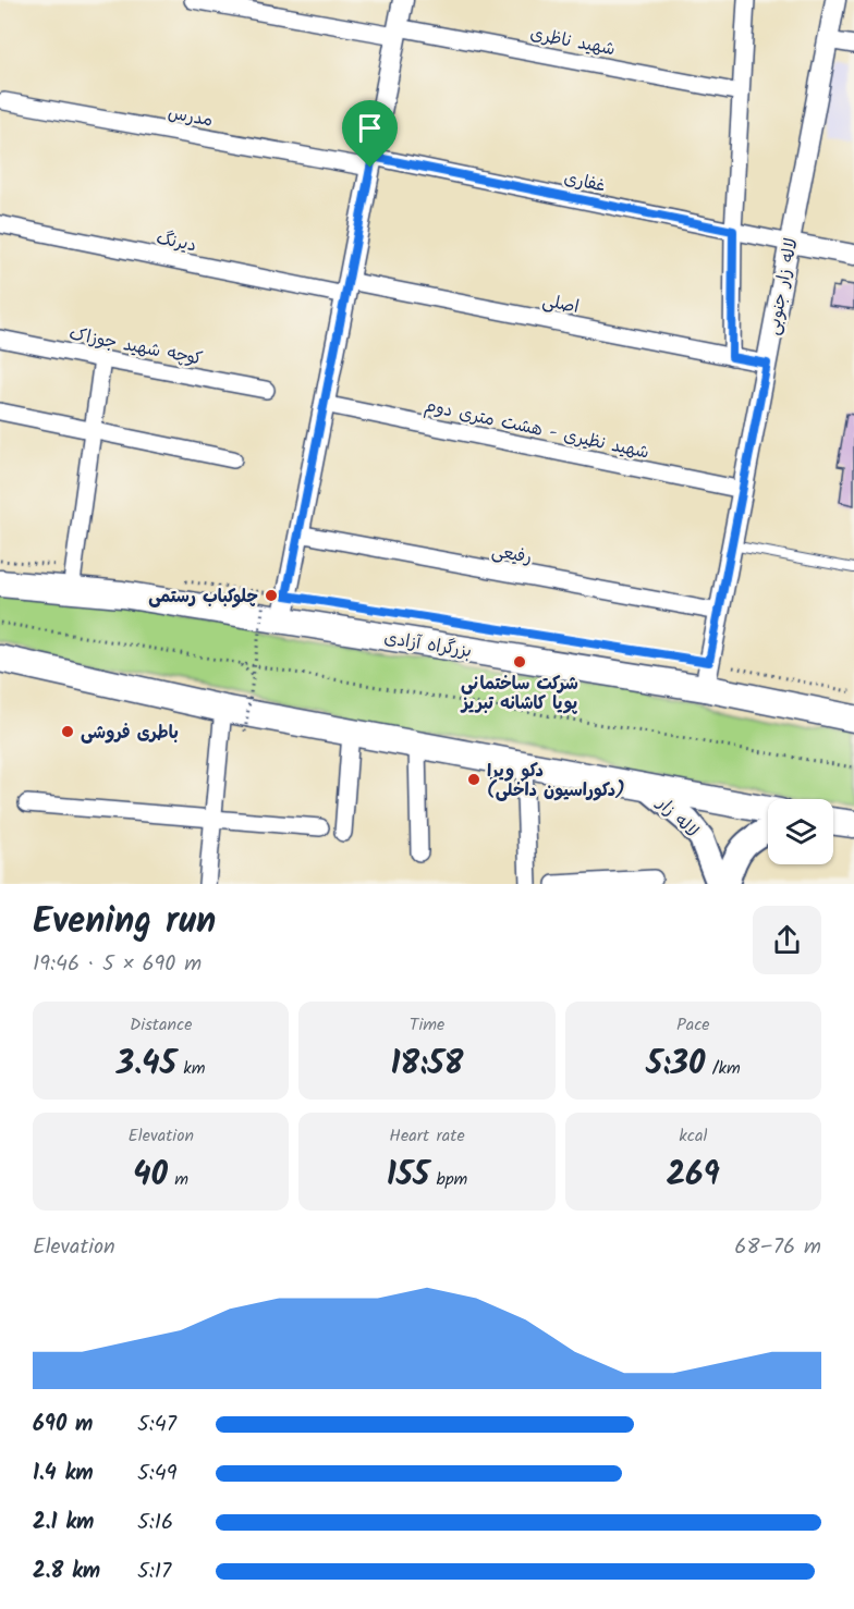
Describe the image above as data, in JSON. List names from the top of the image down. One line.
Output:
{"streets":{"highway":["بزرگراه آزادی"],"main road":["لاله زار"],"street":["شهید ناظری","مدرس","غفاری","دیرنگ","لاله زار جنوبی","اصلی","کوچه شهید جوزاک","شهید نظیری - هشت متری دوم","رفیعی"]},"crossings":[["مدرس","غفاری"],["غفاری","لاله زار جنوبی"],["دیرنگ","اصلی"],["لاله زار جنوبی","اصلی"],["لاله زار جنوبی","شهید نظیری - هشت متری دوم"],["لاله زار جنوبی","رفیعی"],["لاله زار جنوبی","بزرگراه آزادی"]],"places":["چلوکباب رستمی","شرکت ساختمانی پویا کاشانه تبریز","باطری فروشی","دکو ویرا (دکوراسیون داخلی)"],"page":{"heading":["Evening run","19:46 · 5 × 690 m"],"stats":[["Distance","3.45 km"],["Time","18:58"],["Pace","5:30 /km"],["Elevation","40 m"],["Heart rate","155 bpm"],["kcal","269"]],"chart":["Elevation","68–76 m"],"list":[{"name":"690 m","note":"5:47"},{"name":"1.4 km","note":"5:49"},{"name":"2.1 km","note":"5:16"},{"name":"2.8 km","note":"5:17"}]}}
